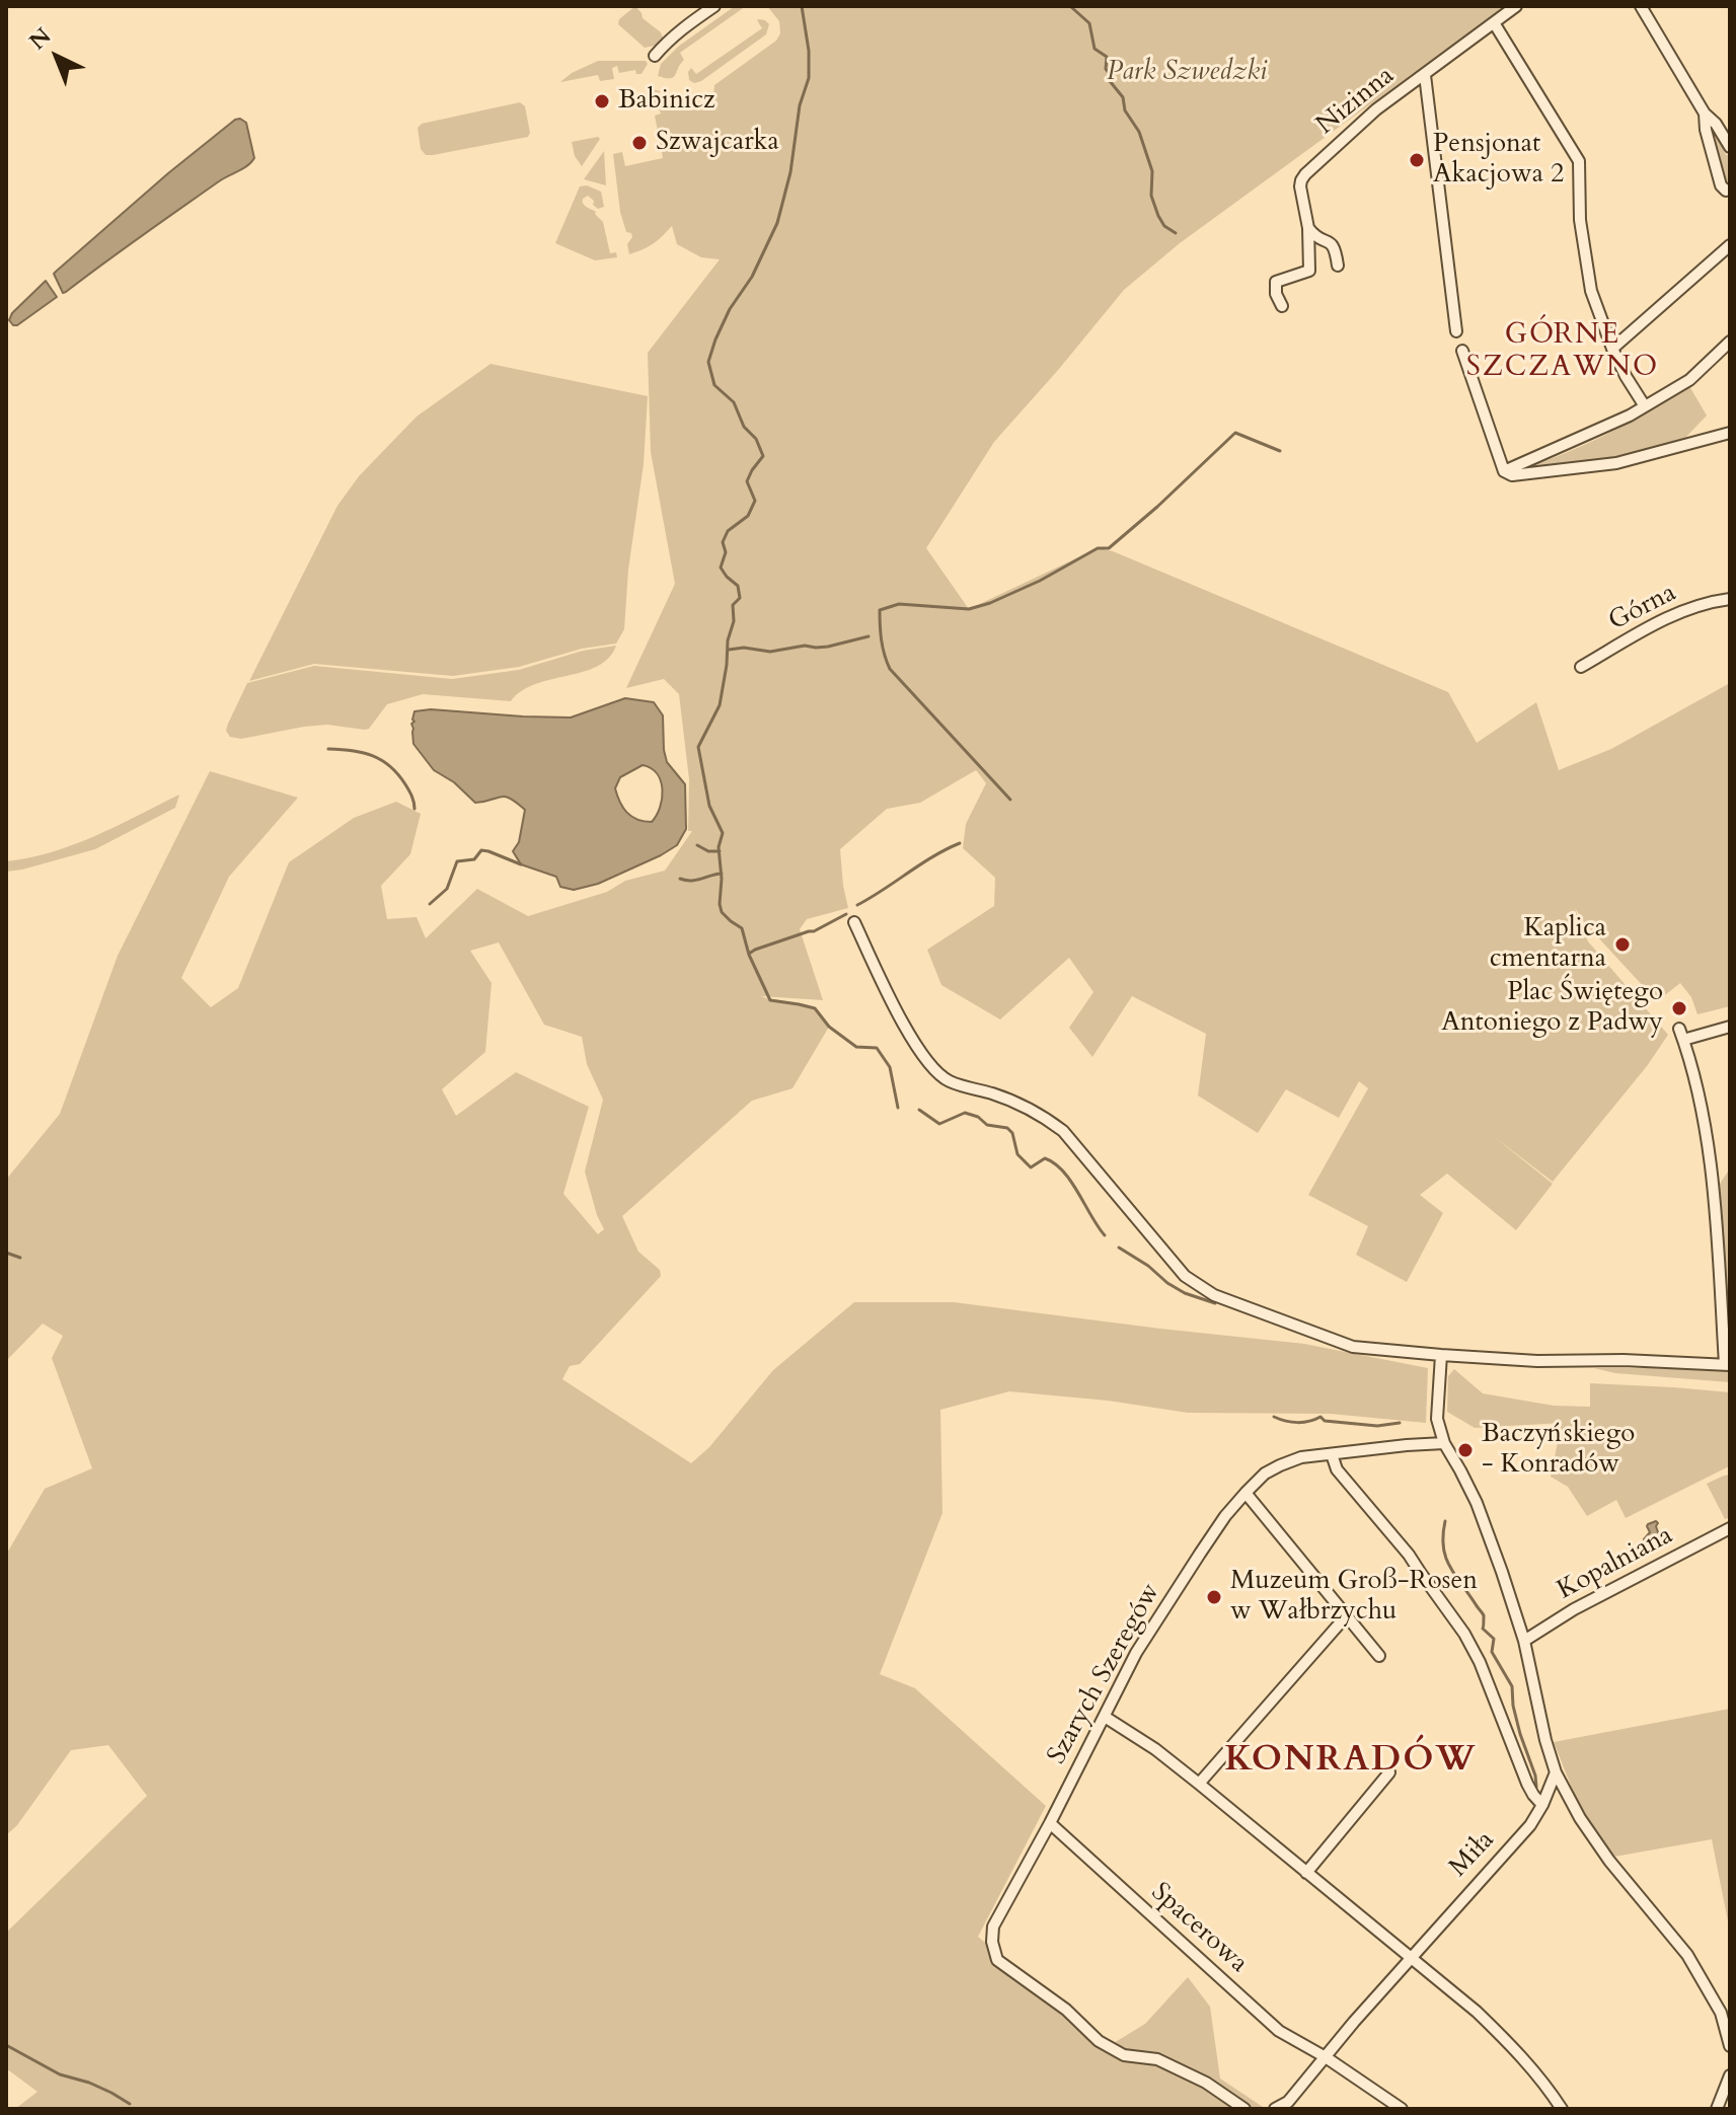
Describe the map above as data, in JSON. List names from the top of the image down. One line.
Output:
{"streets":{"street":["Nizinna","Górna","Kopalniana","Szarych Szeregów","Miła","Spacerowa"]},"crossings":[["Szarych Szeregów","Spacerowa"],["Miła","Spacerowa"]],"districts":["GÓRNE SZCZAWNO","KONRADÓW"],"parks":["Park Szwedzki"],"places":["Babinicz","Szwajcarka","Pensjonat Akacjowa 2","Kaplica cmentarna","Plac Świętego Antoniego z Padwy","Baczyńskiego - Konradów","Muzeum Groß-Rosen w Wałbrzychu"],"north":"top left"}
